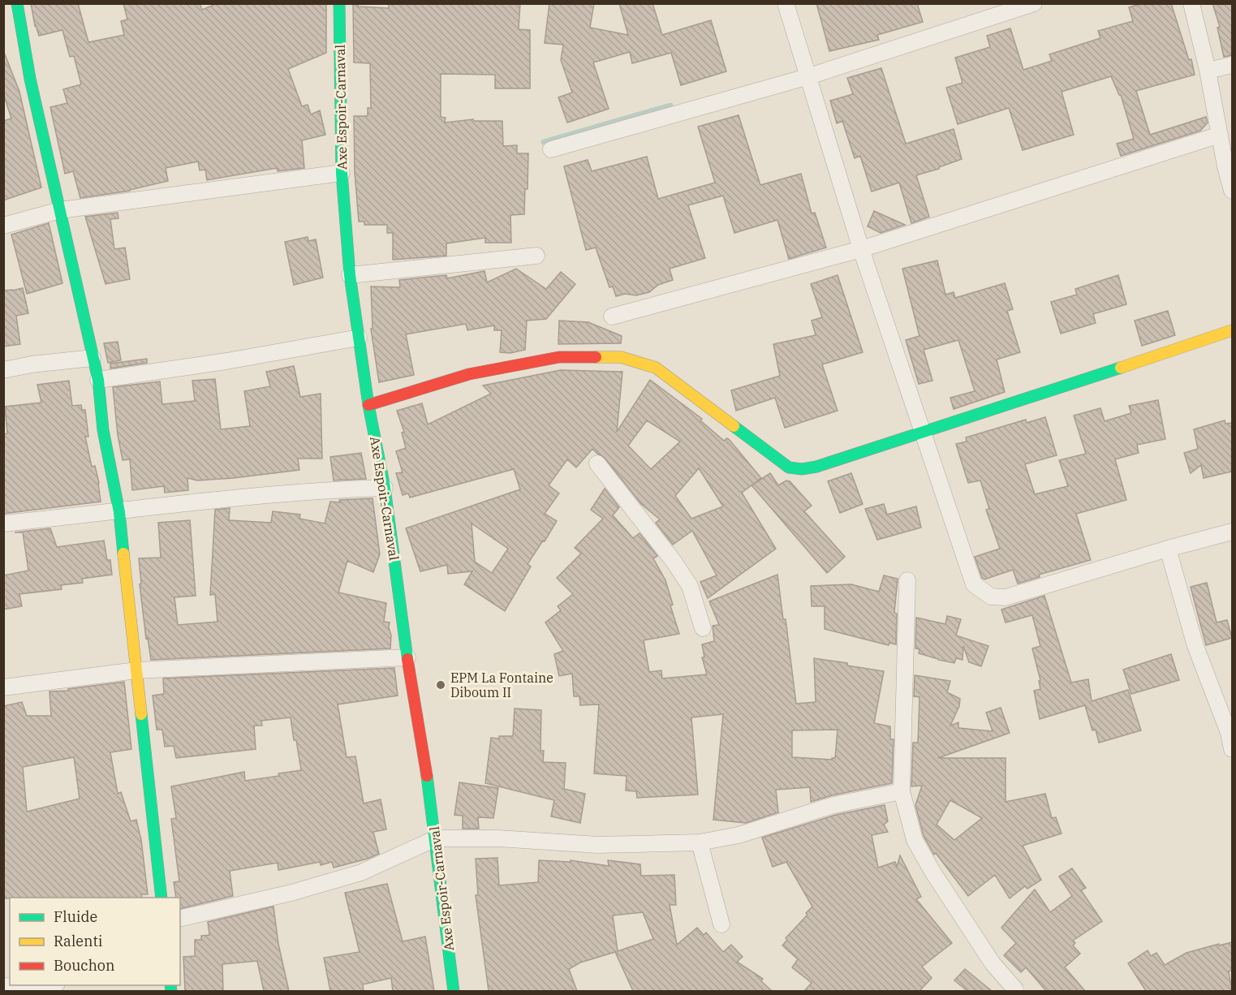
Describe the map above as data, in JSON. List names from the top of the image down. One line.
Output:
{"streets":{"street":["Axe Espoir-Carnaval"]},"places":["EPM La Fontaine Diboum II"],"legend":["Fluide","Ralenti","Bouchon"]}
